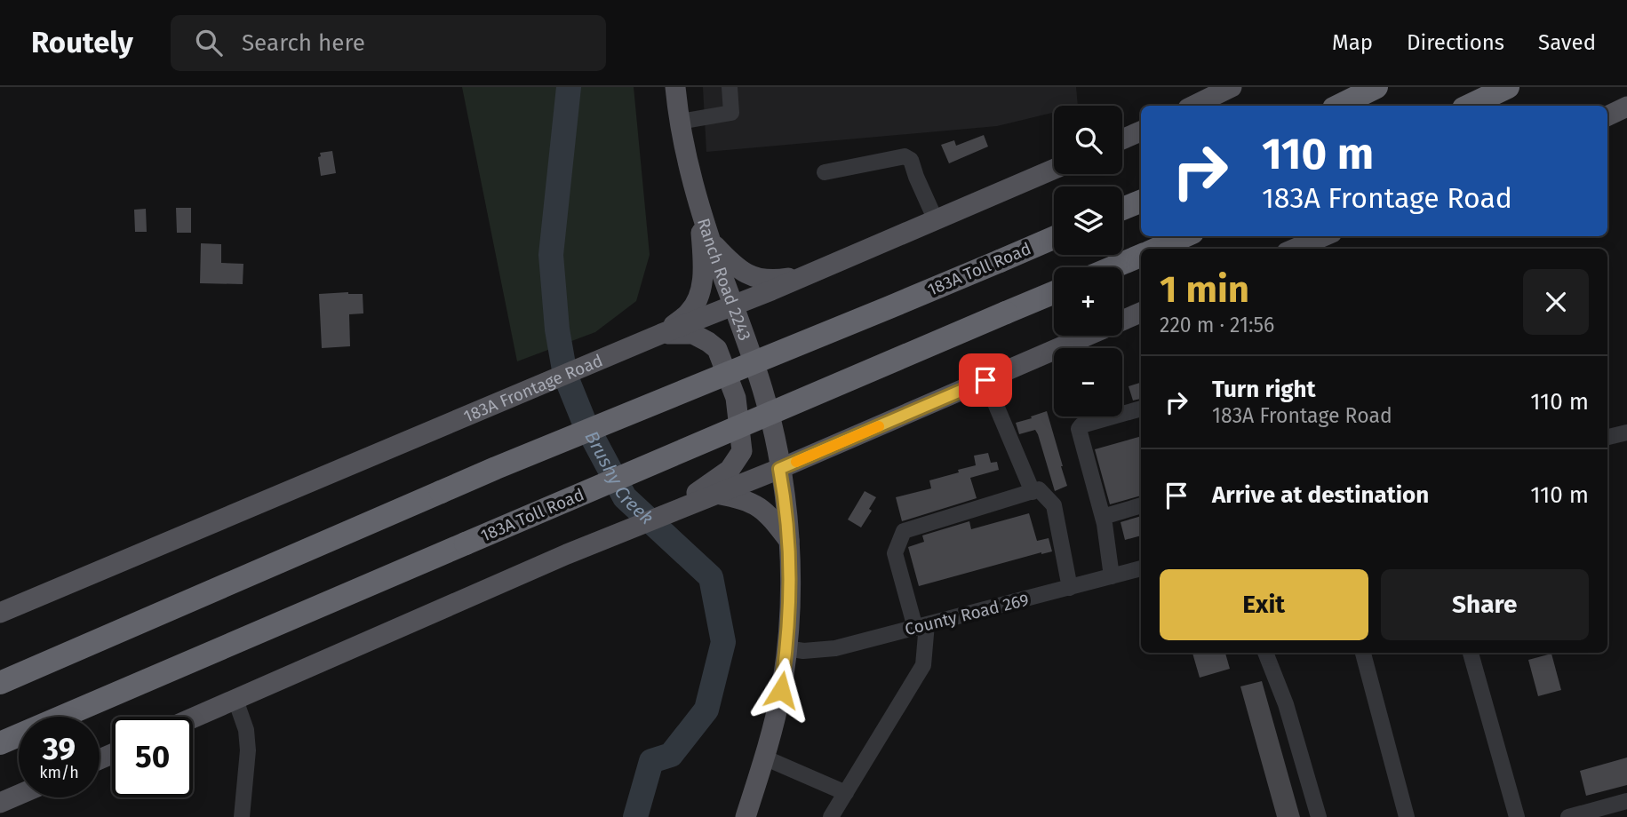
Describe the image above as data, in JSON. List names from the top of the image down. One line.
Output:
{"streets":{"highway":["183A Toll Road"],"main road":["Ranch Road 2243","183A Frontage Road"],"street":["County Road 269"]},"crossings":[["Ranch Road 2243","183A Frontage Road"],["Ranch Road 2243","County Road 269"]],"water":["Brushy Creek"],"page":{"header":"Routely","search":"Search here","nav":["Map","Directions","Saved"],"map_buttons":["+","−"],"turn":["110 m","183A Frontage Road"],"heading":["1 min","220 m · 21:56"],"list":[{"name":"Turn right","note":"183A Frontage Road","value":"110 m"},{"name":"Arrive at destination","value":"110 m"}],"buttons":["Exit","Share"],"speed":"39 km/h","limit":"50"}}
